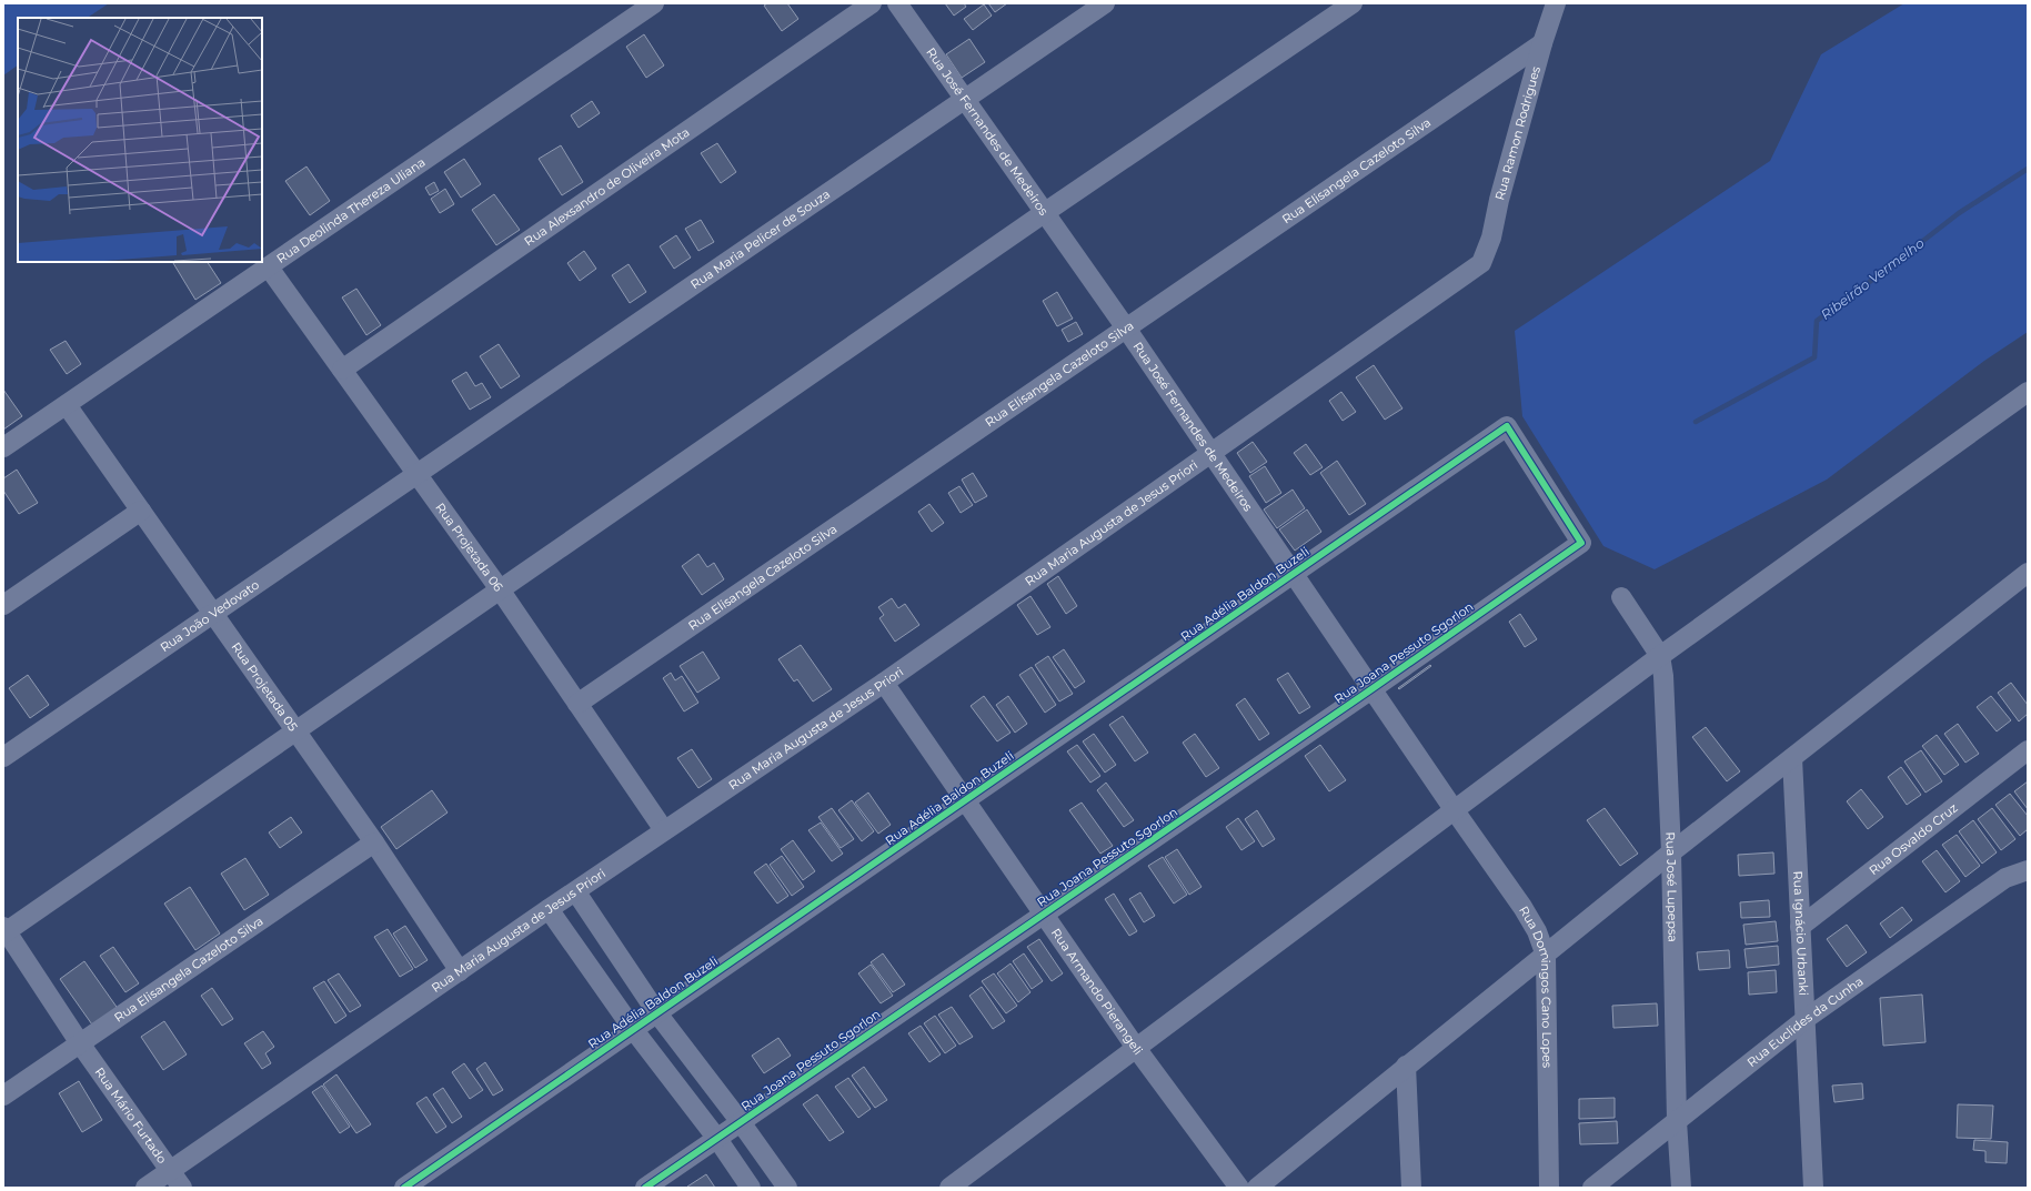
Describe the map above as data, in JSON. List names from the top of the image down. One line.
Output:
{"streets":{"street":["Rua José Fernandes de Medeiros","Rua Ramon Rodrigues","Rua Elisangela Cazeloto Silva","Rua Alexsandro de Oliveira Mota","Rua Deolinda Thereza Uliana","Rua Maria Pelicer de Souza","Rua Maria Augusta de Jesus Priori","Rua Projetada 06","Rua Adélia Baldon Buzeli","Rua João Vedovato","Rua Joana Pessuto Sgorlon","Rua Projetada 05","Rua Osvaldo Cruz","Rua José Lupepsa","Rua Ignácio Urbanki","Rua Domingos Cano Lopes","Rua Armando Pierangeli","Rua Euclides da Cunha","Rua Mário Furtado"]},"crossings":[["Rua José Fernandes de Medeiros","Rua Elisangela Cazeloto Silva"],["Rua José Fernandes de Medeiros","Rua Maria Pelicer de Souza"],["Rua José Fernandes de Medeiros","Rua Maria Augusta de Jesus Priori"],["Rua José Fernandes de Medeiros","Rua Adélia Baldon Buzeli"],["Rua José Fernandes de Medeiros","Rua Joana Pessuto Sgorlon"],["Rua José Fernandes de Medeiros","Rua Domingos Cano Lopes"],["Rua Ramon Rodrigues","Rua Elisangela Cazeloto Silva"],["Rua Ramon Rodrigues","Rua Maria Augusta de Jesus Priori"],["Rua Elisangela Cazeloto Silva","Rua Projetada 06"],["Rua Elisangela Cazeloto Silva","Rua Projetada 05"],["Rua Elisangela Cazeloto Silva","Rua Mário Furtado"],["Rua Alexsandro de Oliveira Mota","Rua Projetada 06"],["Rua Deolinda Thereza Uliana","Rua Projetada 06"],["Rua Deolinda Thereza Uliana","Rua Projetada 05"],["Rua Maria Pelicer de Souza","Rua Projetada 06"],["Rua Maria Pelicer de Souza","Rua João Vedovato"],["Rua Maria Augusta de Jesus Priori","Rua Projetada 06"],["Rua Maria Augusta de Jesus Priori","Rua Projetada 05"],["Rua Maria Augusta de Jesus Priori","Rua Armando Pierangeli"],["Rua Maria Augusta de Jesus Priori","Rua Mário Furtado"],["Rua Projetada 06","Rua João Vedovato"],["Rua Adélia Baldon Buzeli","Rua Joana Pessuto Sgorlon"],["Rua Adélia Baldon Buzeli","Rua Armando Pierangeli"],["Rua João Vedovato","Rua Projetada 05"],["Rua Joana Pessuto Sgorlon","Rua Armando Pierangeli"],["Rua Osvaldo Cruz","Rua Ignácio Urbanki"],["Rua José Lupepsa","Rua Euclides da Cunha"],["Rua Ignácio Urbanki","Rua Euclides da Cunha"]],"water":["Ribeirão Vermelho"]}
